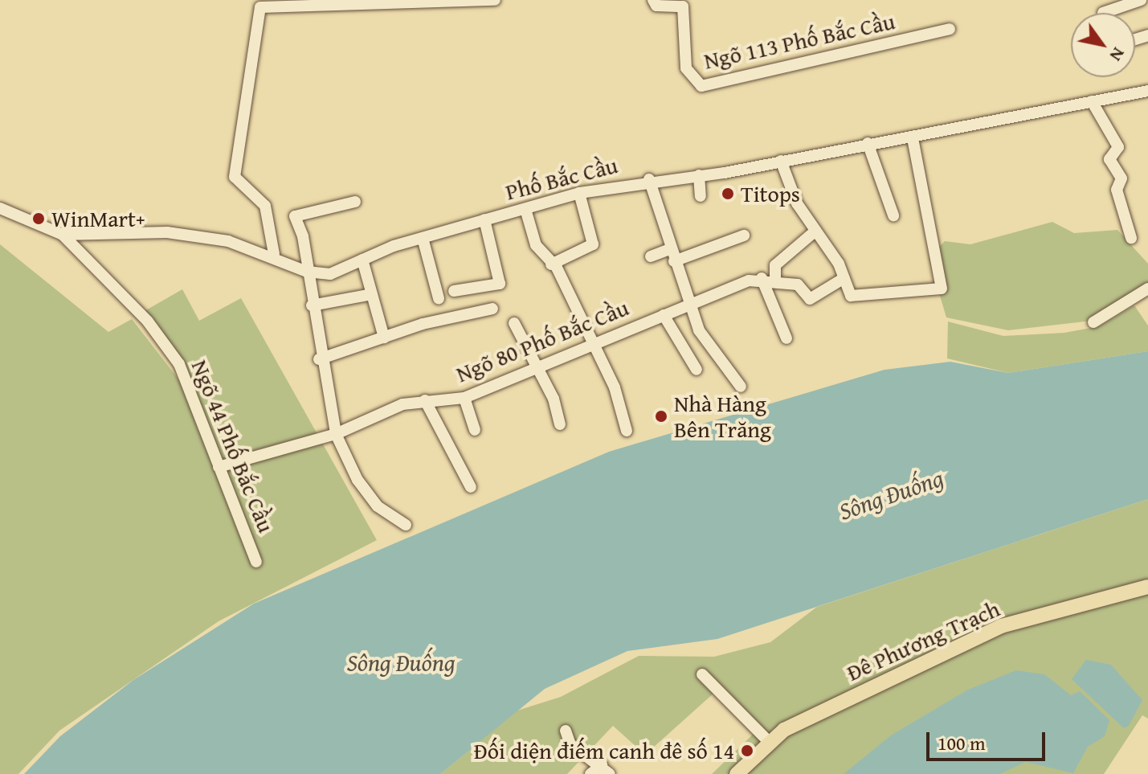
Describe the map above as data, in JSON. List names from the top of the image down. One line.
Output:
{"streets":{"main road":["Đê Phương Trạch"],"street":["Ngõ 113 Phố Bắc Cầu","Phố Bắc Cầu","Ngõ 80 Phố Bắc Cầu","Ngõ 44 Phố Bắc Cầu"]},"crossings":[["Ngõ 80 Phố Bắc Cầu","Ngõ 44 Phố Bắc Cầu"]],"water":["Sông Đuống"],"places":["Titops","WinMart+","Nhà Hàng Bên Trăng","Đối diện điếm canh đê số 14"],"scale_bar":"100 m","north":"bottom right"}
